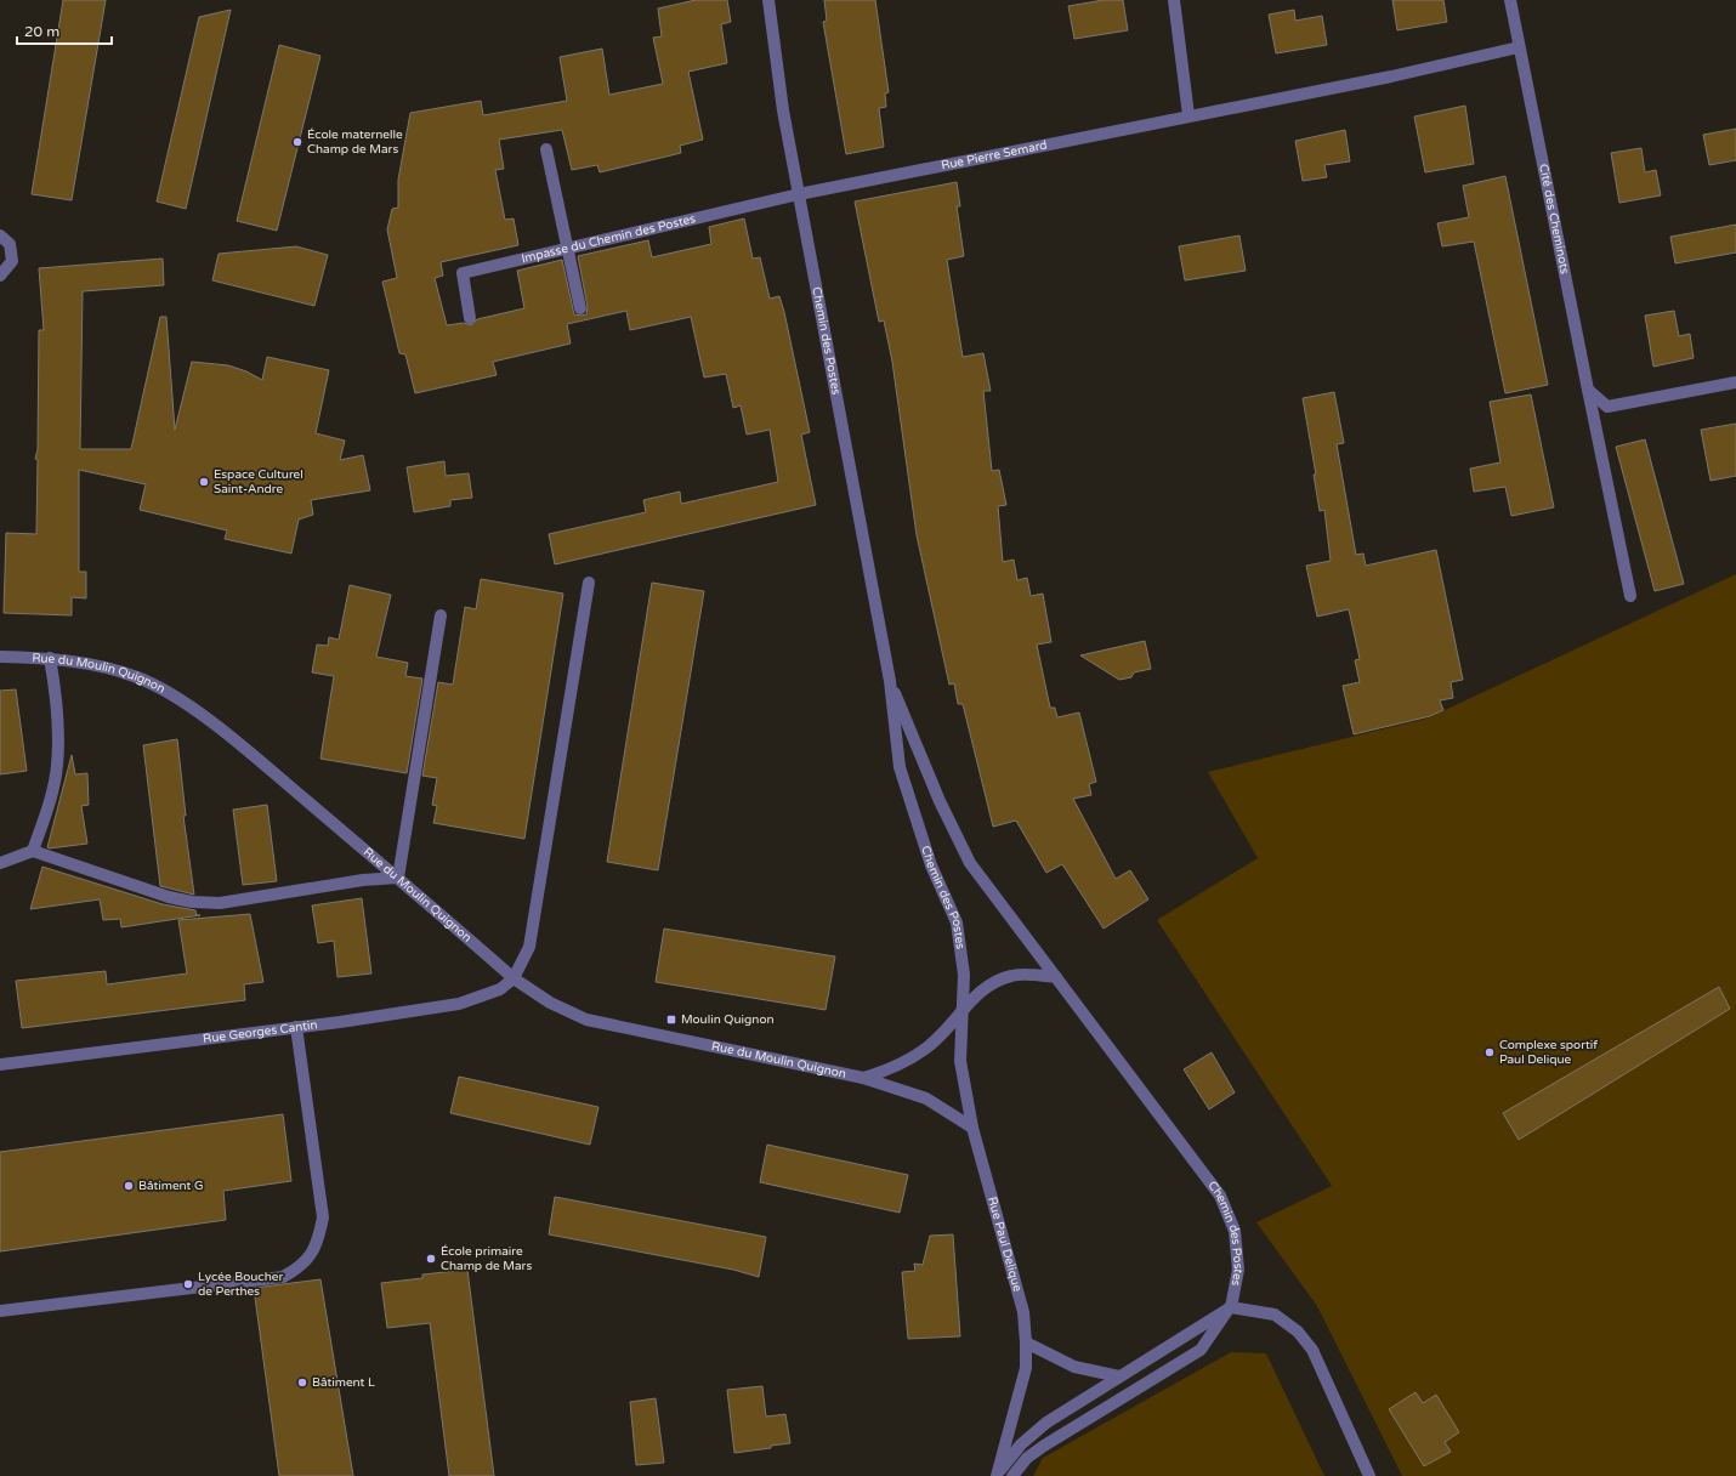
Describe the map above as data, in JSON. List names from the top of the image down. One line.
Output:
{"streets":{"street":["Rue Pierre Semard","Cité des Cheminots","Impasse du Chemin des Postes","Chemin des Postes","Rue du Moulin Quignon","Rue Georges Cantin","Rue Paul Delique"]},"crossings":[["Rue Pierre Semard","Impasse du Chemin des Postes"],["Rue Pierre Semard","Chemin des Postes"],["Impasse du Chemin des Postes","Chemin des Postes"],["Chemin des Postes","Rue du Moulin Quignon"],["Chemin des Postes","Rue Paul Delique"],["Rue du Moulin Quignon","Rue Georges Cantin"],["Rue du Moulin Quignon","Rue Paul Delique"]],"places":{"other":["École maternelle Champ de Mars","Espace Culturel Saint-Andre","Complexe sportif Paul Delique","Bâtiment G","École primaire Champ de Mars","Lycée Boucher de Perthes","Bâtiment L"],"transit":["Moulin Quignon"]},"scale_bar":"20 m"}
